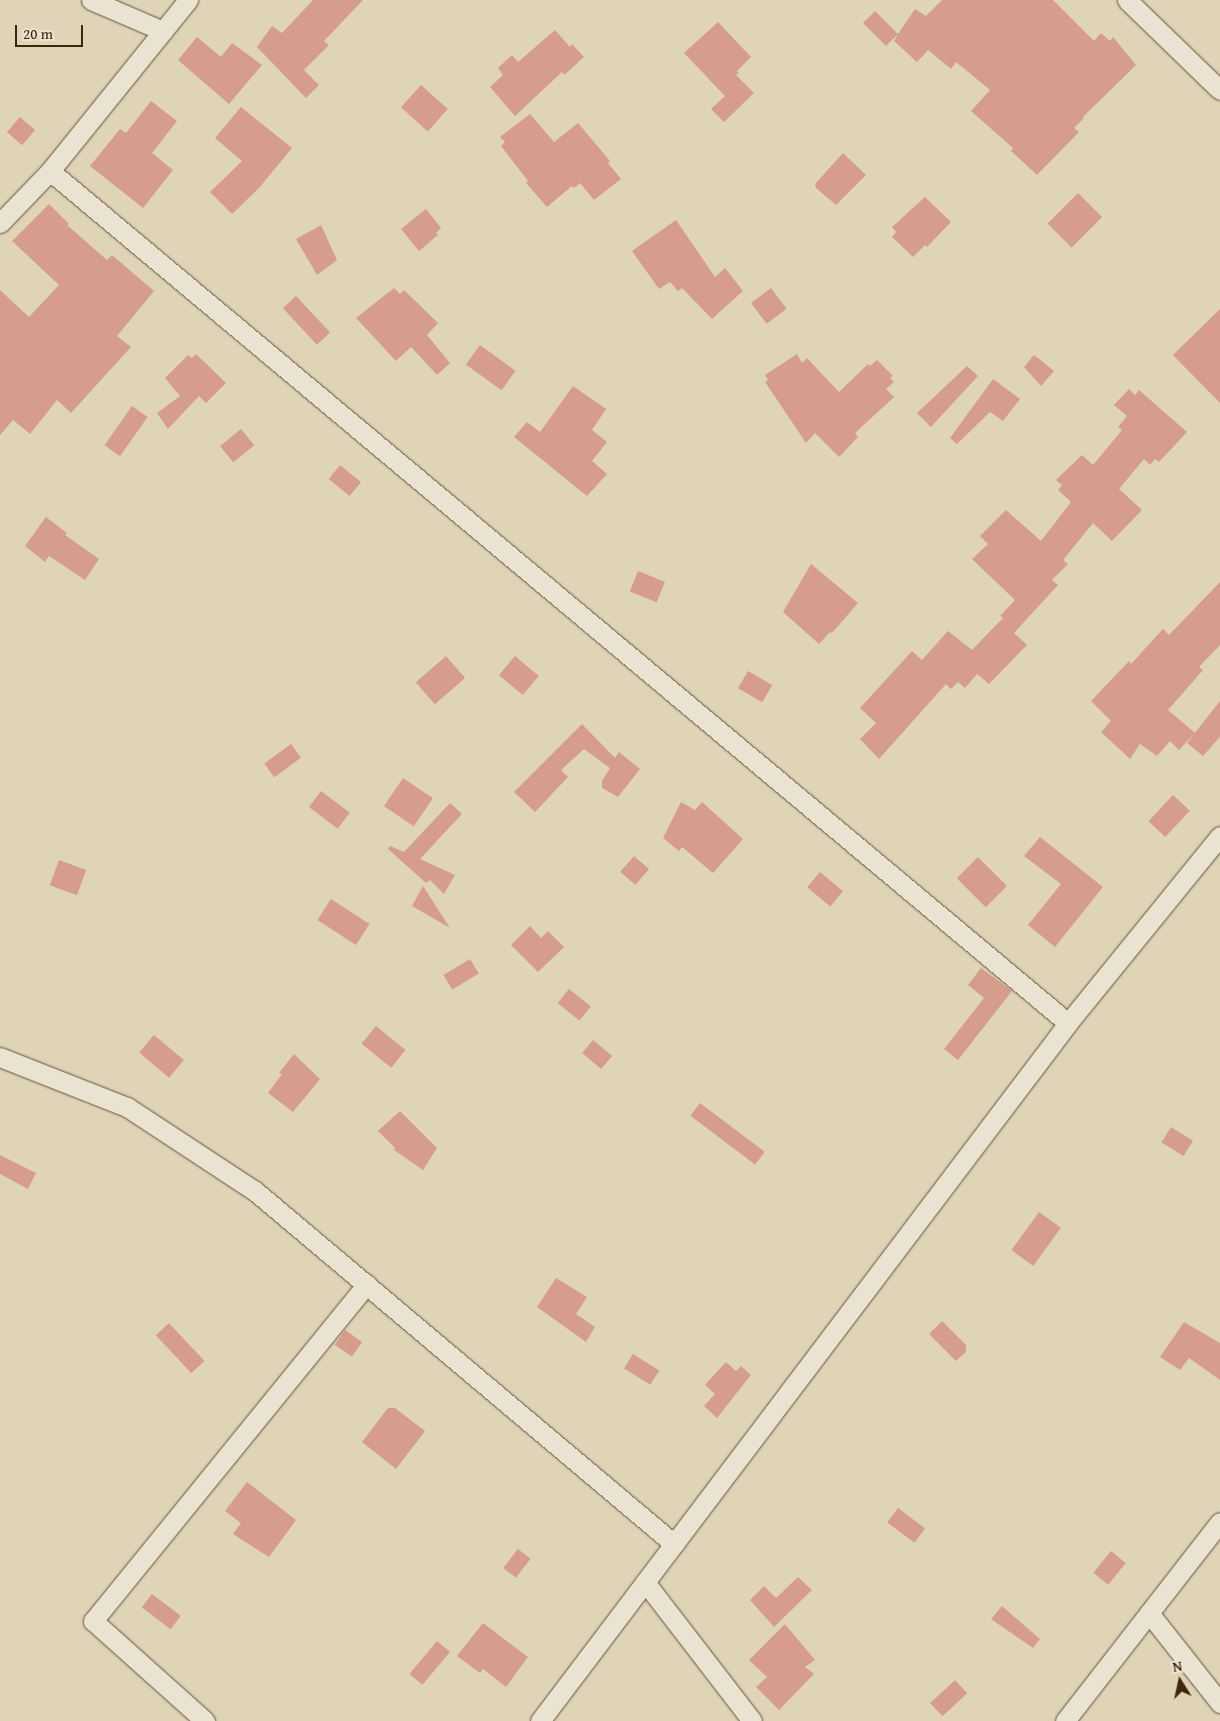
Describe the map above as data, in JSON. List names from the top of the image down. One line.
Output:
{"scale_bar":"20 m","north":"top"}
